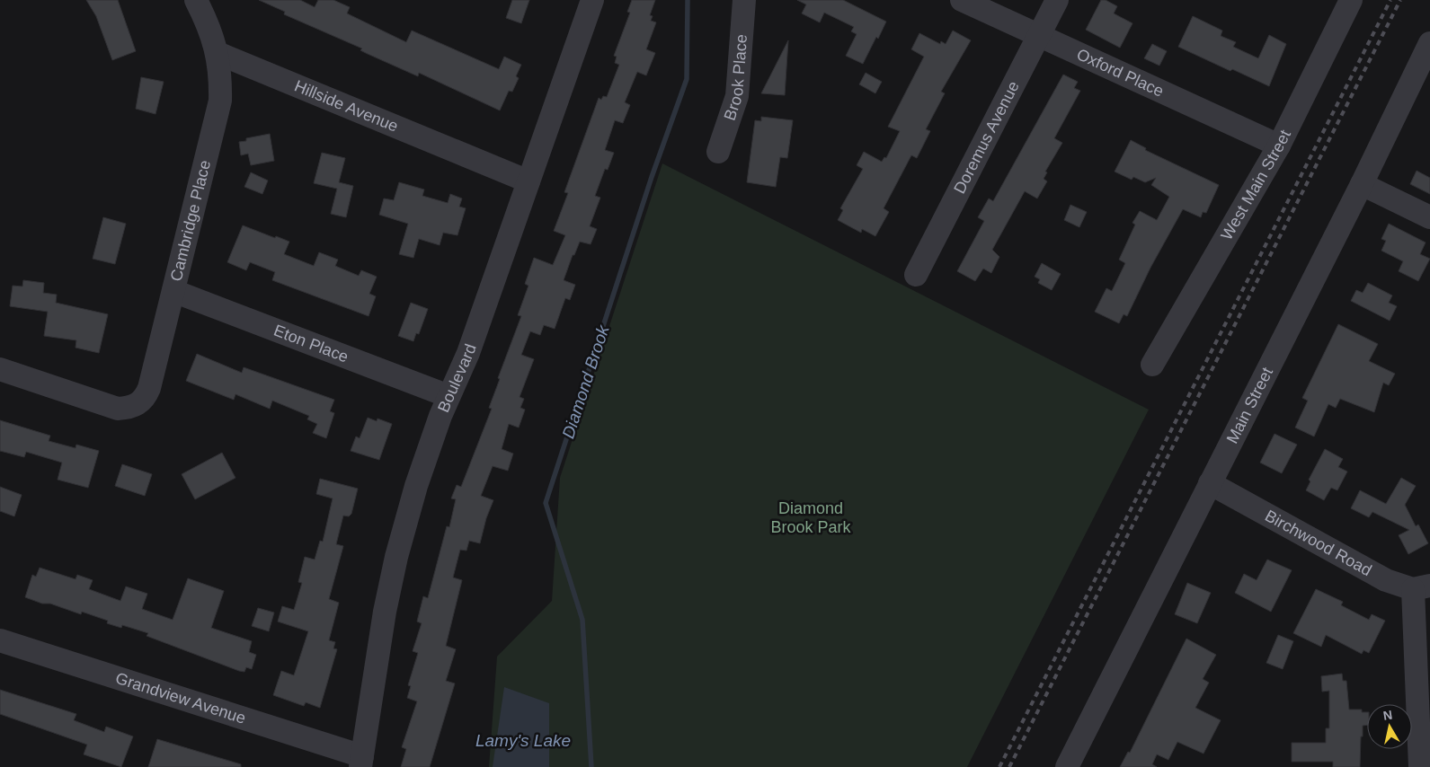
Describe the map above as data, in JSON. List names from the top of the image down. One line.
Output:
{"streets":{"street":["Oxford Place","Brook Place","Hillside Avenue","Doremus Avenue","West Main Street","Cambridge Place","Eton Place","Boulevard","Main Street","Birchwood Road","Grandview Avenue"]},"crossings":[["Oxford Place","Doremus Avenue"],["Oxford Place","West Main Street"],["Hillside Avenue","Cambridge Place"],["Hillside Avenue","Boulevard"],["Cambridge Place","Eton Place"],["Eton Place","Boulevard"],["Boulevard","Grandview Avenue"],["Main Street","Birchwood Road"]],"water":["Diamond Brook","Lamy's Lake"],"parks":["Diamond Brook Park"],"north":"top"}
